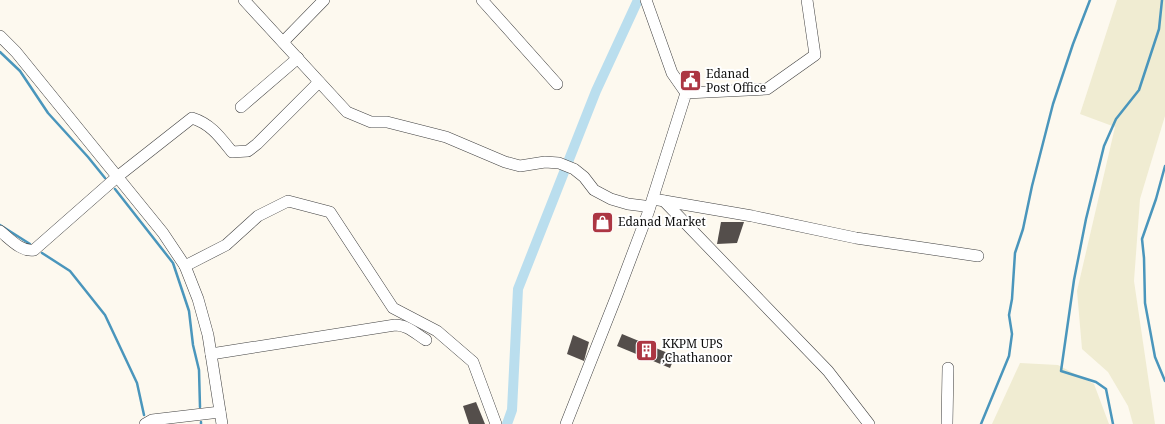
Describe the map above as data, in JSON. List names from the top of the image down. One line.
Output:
{"places":{"public building":["Edanad Post Office"],"shop":["Edanad Market"],"building":["KKPM UPS ,Chathanoor"]}}
